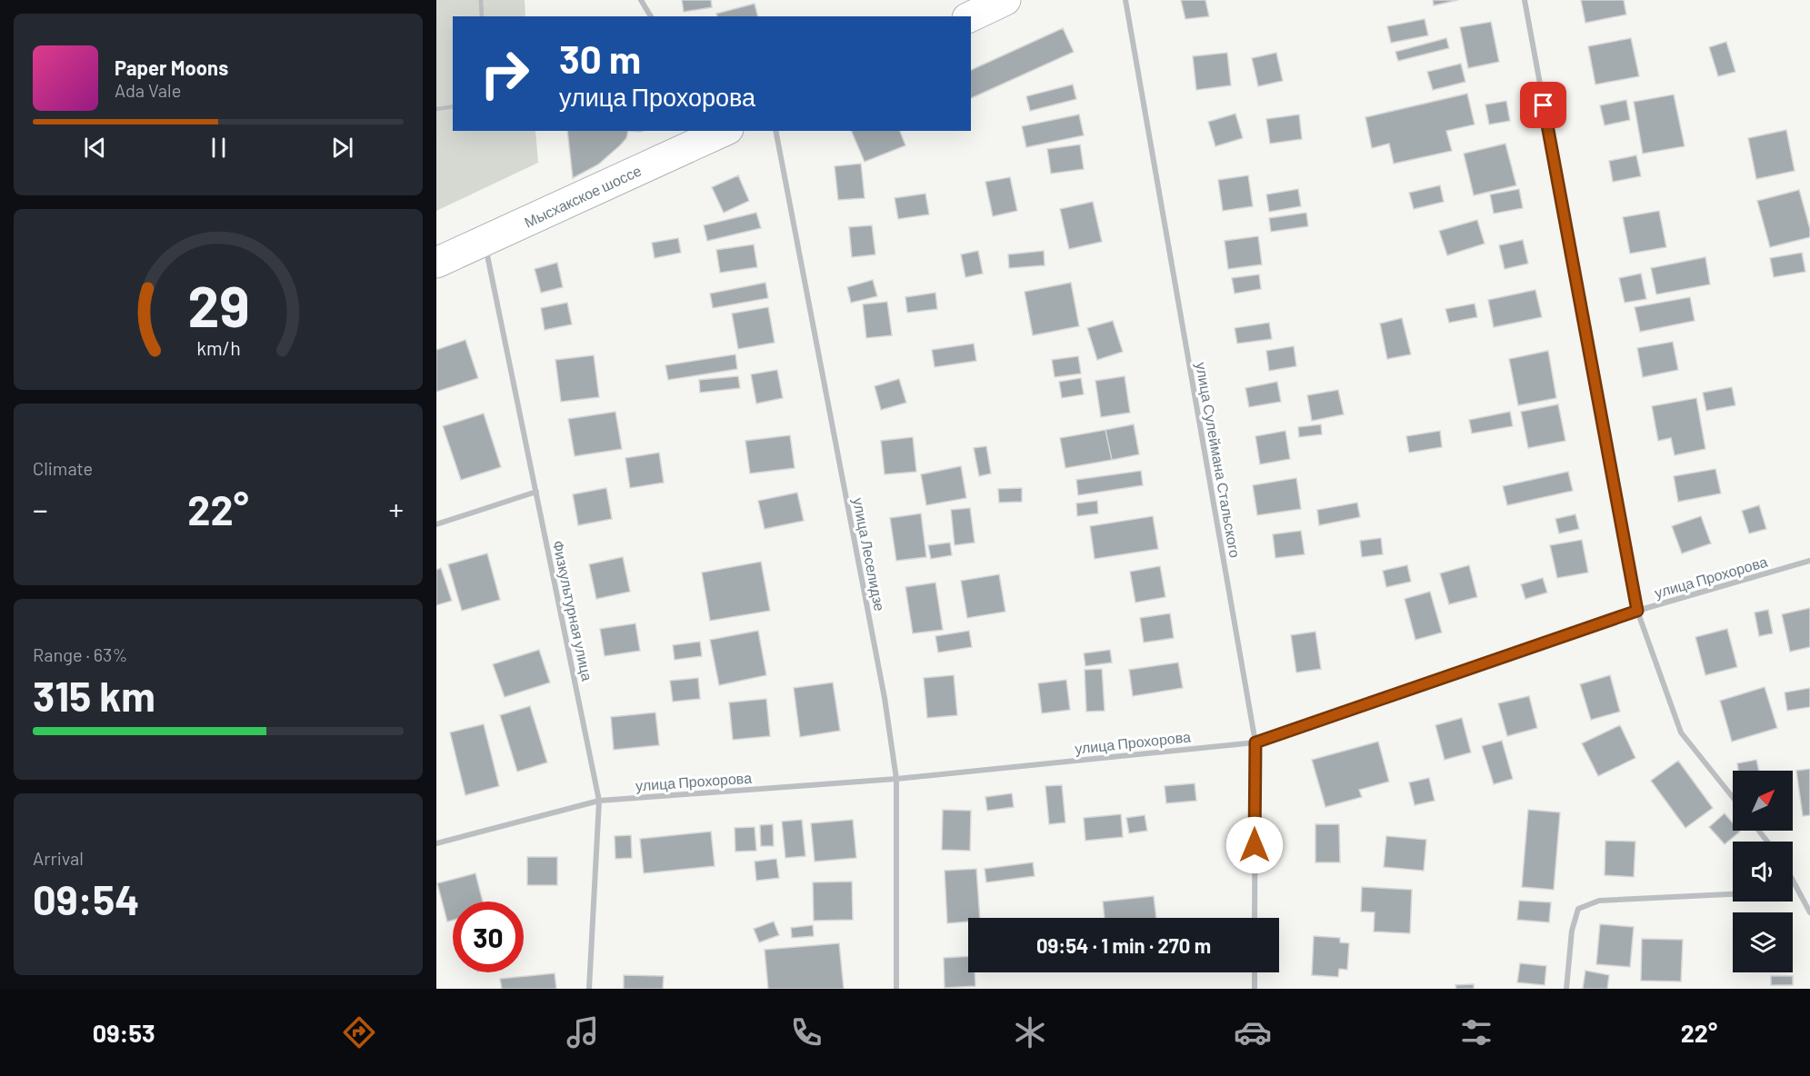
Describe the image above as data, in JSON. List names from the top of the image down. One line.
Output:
{"streets":{"street":["Мысхакское шоссе","улица Сулеймана Стальского","улица Леселидзе","улица Прохорова","Физкультурная улица"]},"crossings":[["Мысхакское шоссе","Физкультурная улица"],["улица Сулеймана Стальского","улица Прохорова"],["улица Леселидзе","улица Прохорова"],["улица Прохорова","Физкультурная улица"]],"north":"top right","page":{"turn":["30 m","улица Прохорова"],"song":["Paper Moons","Ada Vale"],"tile":["Climate",["Range · 63%","315 km"],["Arrival","09:54"]],"heat":["−","22°","+"],"limit":"30","trip":"09:54 · 1 min · 270 m","tabs":["09:53","22°"],"gauge":["29","km/h"]}}
